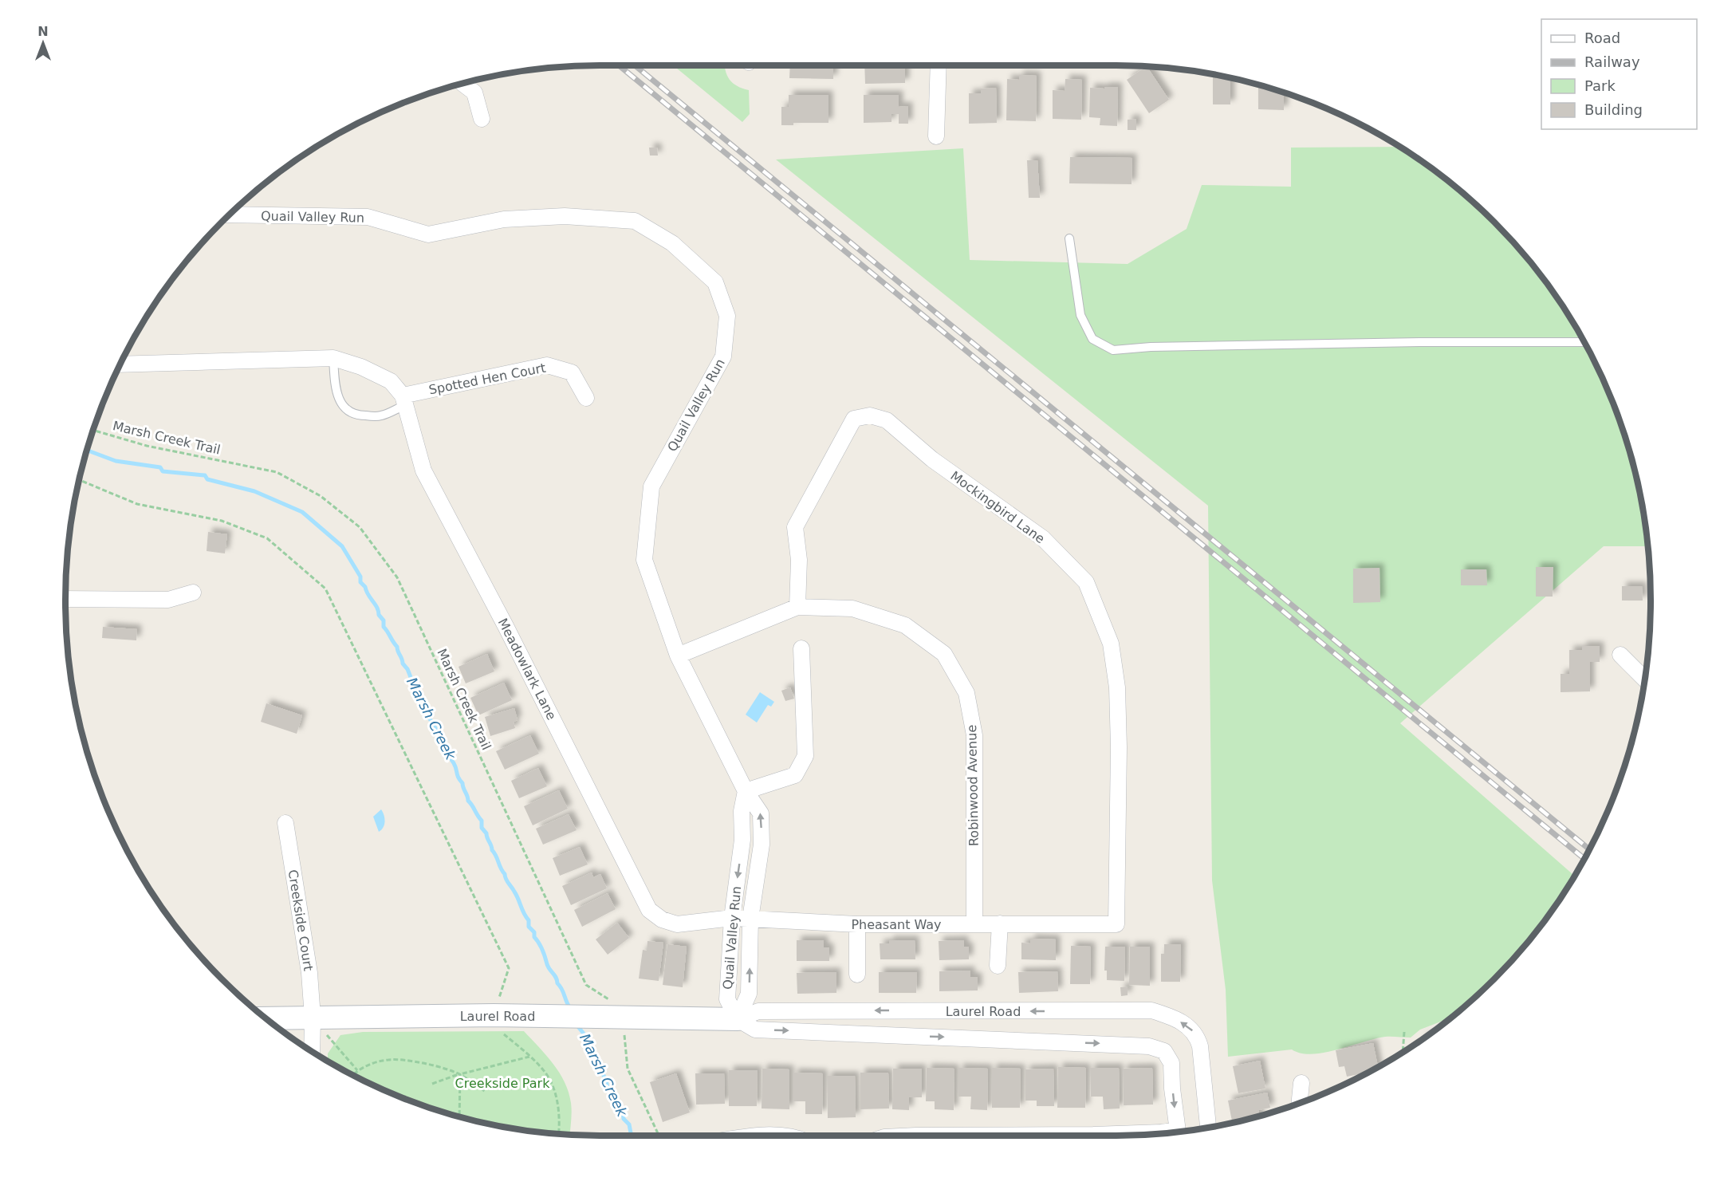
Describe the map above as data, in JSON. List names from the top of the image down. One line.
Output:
{"streets":{"street":["Quail Valley Run","Spotted Hen Court","Mockingbird Lane","Meadowlark Lane","Robinwood Avenue","Creekside Court","Pheasant Way","Laurel Road"],"path":["Marsh Creek Trail"]},"crossings":[["Quail Valley Run","Robinwood Avenue"],["Quail Valley Run","Pheasant Way"],["Quail Valley Run","Laurel Road"],["Spotted Hen Court","Meadowlark Lane"],["Marsh Creek Trail","Laurel Road"],["Mockingbird Lane","Robinwood Avenue"],["Mockingbird Lane","Pheasant Way"],["Meadowlark Lane","Pheasant Way"],["Robinwood Avenue","Pheasant Way"],["Creekside Court","Laurel Road"]],"water":["Marsh Creek"],"parks":["Creekside Park"],"legend":["Road","Railway","Park","Building"],"north":"top"}
